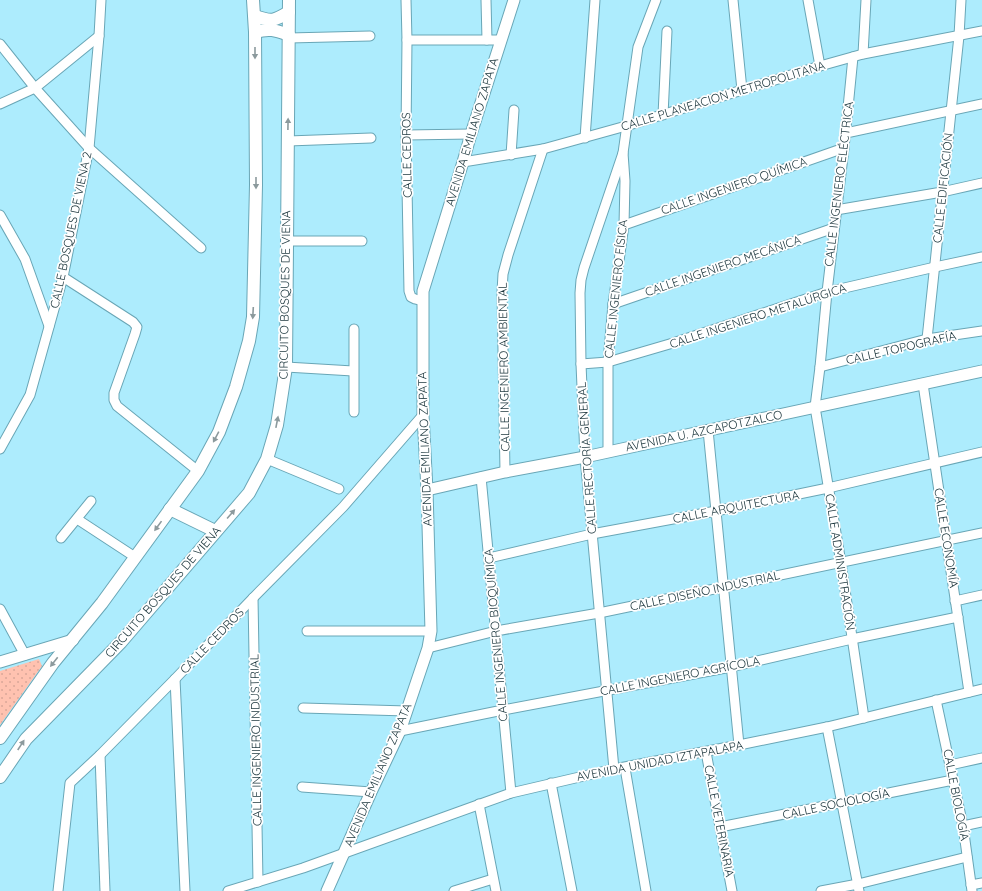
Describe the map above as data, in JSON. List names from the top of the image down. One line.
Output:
{"streets":{"main road":["CIRCUITO BOSQUES DE VIENA"],"street":["CALLE PLANEACION METROPOLITANA","AVENIDA EMILIANO ZAPATA","CALLE CEDROS","CALLE INGENIERO ELÉCTRICA","CALLE INGENIERO QUÍMICA","CALLE EDIFICACIÓN","CALLE BOSQUES DE VIENA 2","CALLE INGENIERO MECÁNICA","CALLE INGENIERO FÍSICA","CALLE INGENIERO METALÚRGICA","CALLE TOPOGRAFÍA","CALLE INGENIERO AMBIENTAL","AVENIDA U. AZCAPOTZALCO","CALLE RECTORÍA GENERAL","CALLE ARQUITECTURA","CALLE ECONOMÍA","CALLE ADMINISTRACIÓN","CALLE DISEÑO INDUSTRIAL","CALLE INGENIERO BIOQUÍMICA","CALLE INGENIERO AGRÍCOLA","CALLE INGENIERO INDUSTRIAL","AVENIDA UNIDAD IZTAPALAPA","CALLE BIOLOGÍA","CALLE SOCIOLOGÍA","CALLE VETERINARIA"]},"crossings":[["CALLE PLANEACION METROPOLITANA","AVENIDA EMILIANO ZAPATA"],["CALLE PLANEACION METROPOLITANA","CALLE INGENIERO ELÉCTRICA"],["CALLE PLANEACION METROPOLITANA","CALLE EDIFICACIÓN"],["CALLE PLANEACION METROPOLITANA","CALLE INGENIERO FÍSICA"],["CALLE PLANEACION METROPOLITANA","CALLE INGENIERO AMBIENTAL"],["AVENIDA EMILIANO ZAPATA","CALLE CEDROS"],["AVENIDA EMILIANO ZAPATA","AVENIDA U. AZCAPOTZALCO"],["AVENIDA EMILIANO ZAPATA","CALLE DISEÑO INDUSTRIAL"],["AVENIDA EMILIANO ZAPATA","CALLE INGENIERO AGRÍCOLA"],["AVENIDA EMILIANO ZAPATA","AVENIDA UNIDAD IZTAPALAPA"],["CALLE CEDROS","CALLE INGENIERO INDUSTRIAL"],["CALLE INGENIERO ELÉCTRICA","CALLE INGENIERO QUÍMICA"],["CALLE INGENIERO ELÉCTRICA","CALLE INGENIERO MECÁNICA"],["CALLE INGENIERO ELÉCTRICA","CALLE INGENIERO METALÚRGICA"],["CALLE INGENIERO ELÉCTRICA","CALLE TOPOGRAFÍA"],["CALLE INGENIERO ELÉCTRICA","AVENIDA U. AZCAPOTZALCO"],["CALLE INGENIERO ELÉCTRICA","CALLE ADMINISTRACIÓN"],["CALLE INGENIERO QUÍMICA","CALLE INGENIERO FÍSICA"],["CALLE EDIFICACIÓN","CALLE INGENIERO METALÚRGICA"],["CALLE EDIFICACIÓN","CALLE TOPOGRAFÍA"],["CALLE INGENIERO MECÁNICA","CALLE INGENIERO FÍSICA"],["CALLE INGENIERO FÍSICA","CALLE INGENIERO METALÚRGICA"],["CALLE INGENIERO FÍSICA","AVENIDA U. AZCAPOTZALCO"],["CALLE INGENIERO FÍSICA","CALLE RECTORÍA GENERAL"],["CALLE INGENIERO METALÚRGICA","CALLE RECTORÍA GENERAL"],["CALLE INGENIERO AMBIENTAL","AVENIDA U. AZCAPOTZALCO"],["AVENIDA U. AZCAPOTZALCO","CALLE RECTORÍA GENERAL"],["AVENIDA U. AZCAPOTZALCO","CALLE ECONOMÍA"],["AVENIDA U. AZCAPOTZALCO","CALLE ADMINISTRACIÓN"],["AVENIDA U. AZCAPOTZALCO","CALLE INGENIERO BIOQUÍMICA"],["CALLE RECTORÍA GENERAL","CALLE ARQUITECTURA"],["CALLE RECTORÍA GENERAL","CALLE DISEÑO INDUSTRIAL"],["CALLE RECTORÍA GENERAL","CALLE INGENIERO AGRÍCOLA"],["CALLE RECTORÍA GENERAL","AVENIDA UNIDAD IZTAPALAPA"],["CALLE ARQUITECTURA","CALLE ECONOMÍA"],["CALLE ARQUITECTURA","CALLE ADMINISTRACIÓN"],["CALLE ARQUITECTURA","CALLE INGENIERO BIOQUÍMICA"],["CALLE ECONOMÍA","CALLE DISEÑO INDUSTRIAL"],["CALLE ECONOMÍA","CALLE INGENIERO AGRÍCOLA"],["CALLE ECONOMÍA","AVENIDA UNIDAD IZTAPALAPA"],["CALLE ADMINISTRACIÓN","CALLE DISEÑO INDUSTRIAL"],["CALLE ADMINISTRACIÓN","CALLE INGENIERO AGRÍCOLA"],["CALLE ADMINISTRACIÓN","AVENIDA UNIDAD IZTAPALAPA"],["CALLE DISEÑO INDUSTRIAL","CALLE INGENIERO BIOQUÍMICA"],["CALLE INGENIERO BIOQUÍMICA","CALLE INGENIERO AGRÍCOLA"],["CALLE INGENIERO BIOQUÍMICA","AVENIDA UNIDAD IZTAPALAPA"],["CALLE INGENIERO INDUSTRIAL","AVENIDA UNIDAD IZTAPALAPA"],["AVENIDA UNIDAD IZTAPALAPA","CALLE BIOLOGÍA"],["AVENIDA UNIDAD IZTAPALAPA","CALLE VETERINARIA"],["CALLE BIOLOGÍA","CALLE SOCIOLOGÍA"],["CALLE SOCIOLOGÍA","CALLE VETERINARIA"]]}
